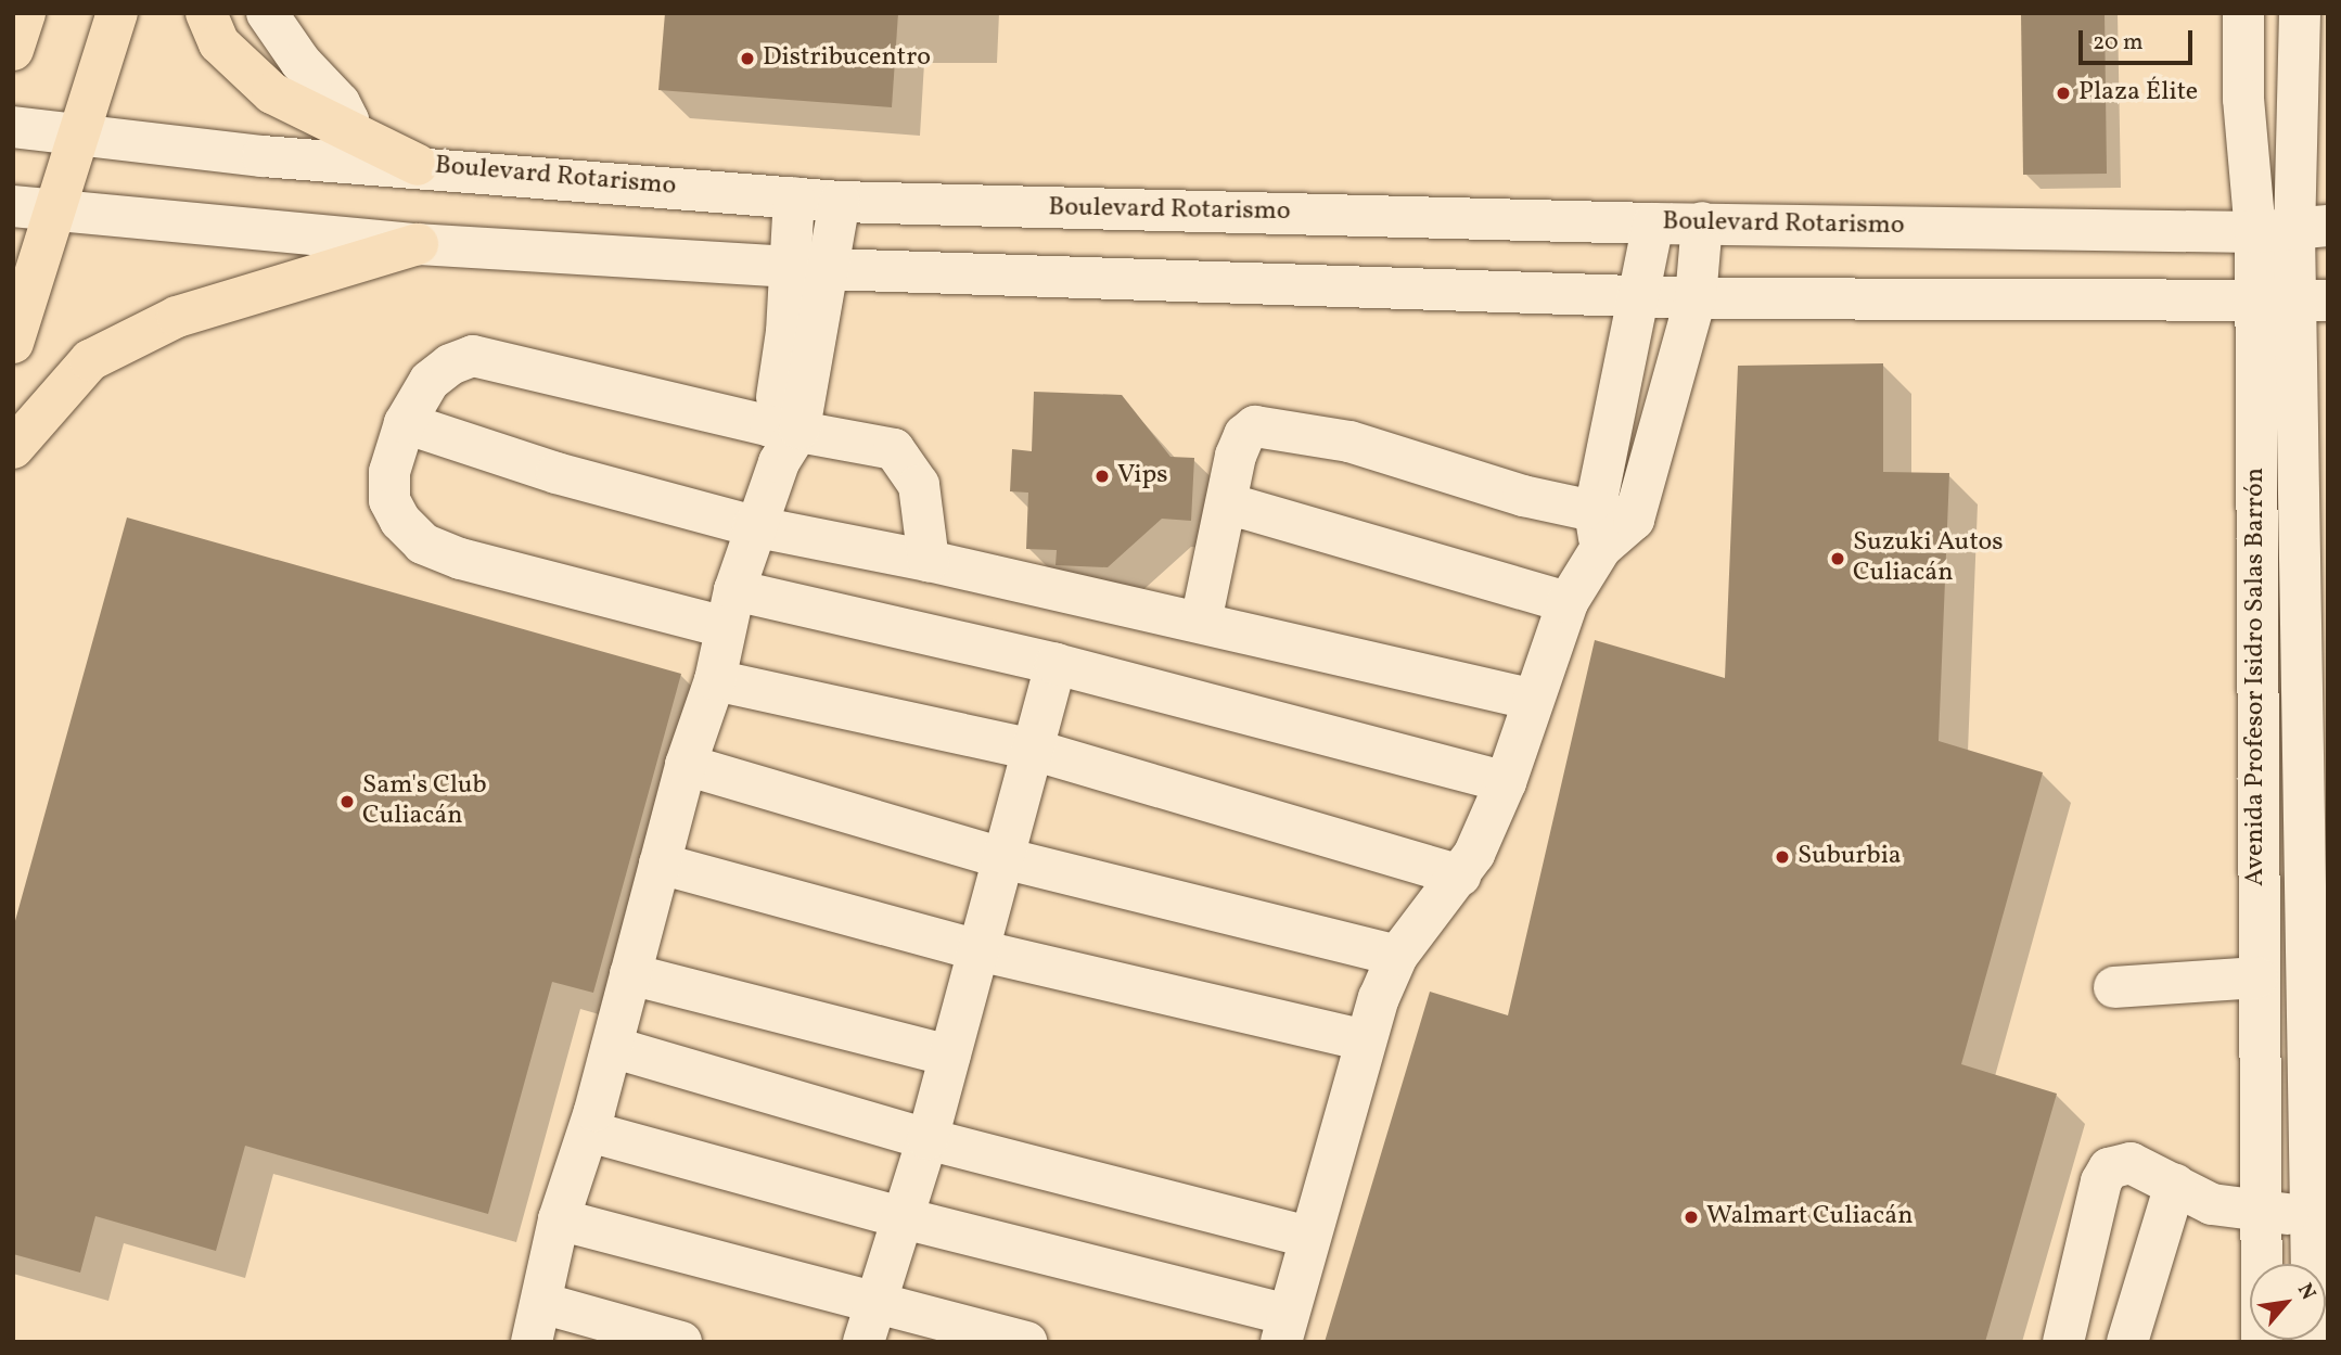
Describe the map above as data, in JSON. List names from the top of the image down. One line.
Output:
{"streets":{"street":["Boulevard Rotarismo","Avenida Profesor Isidro Salas Barrón"]},"crossings":[["Boulevard Rotarismo","Avenida Profesor Isidro Salas Barrón"]],"places":["Distribucentro","Plaza Élite","Vips","Suzuki Autos Culiacán","Sam's Club Culiacán","Suburbia","Walmart Culiacán"],"scale_bar":"20 m","north":"top right"}
